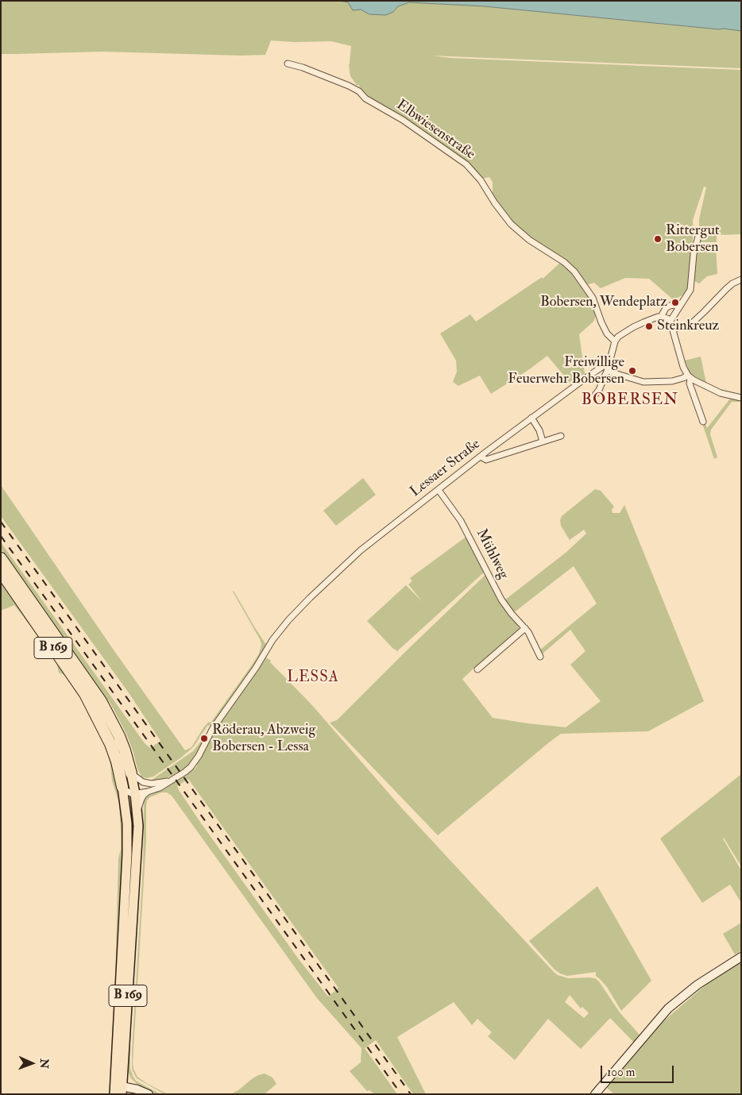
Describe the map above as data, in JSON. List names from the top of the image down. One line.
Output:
{"streets":{"highway":["B 169"],"street":["Elbwiesenstraße","Lessaer Straße","Mühlweg"]},"crossings":[["Lessaer Straße","Mühlweg"],["Lessaer Straße","B 169"]],"districts":["BOBERSEN","LESSA"],"places":["Rittergut Bobersen","Bobersen, Wendeplatz","Steinkreuz","Freiwillige Feuerwehr Bobersen","Röderau, Abzweig Bobersen - Lessa"],"scale_bar":"100 m","north":"right"}
